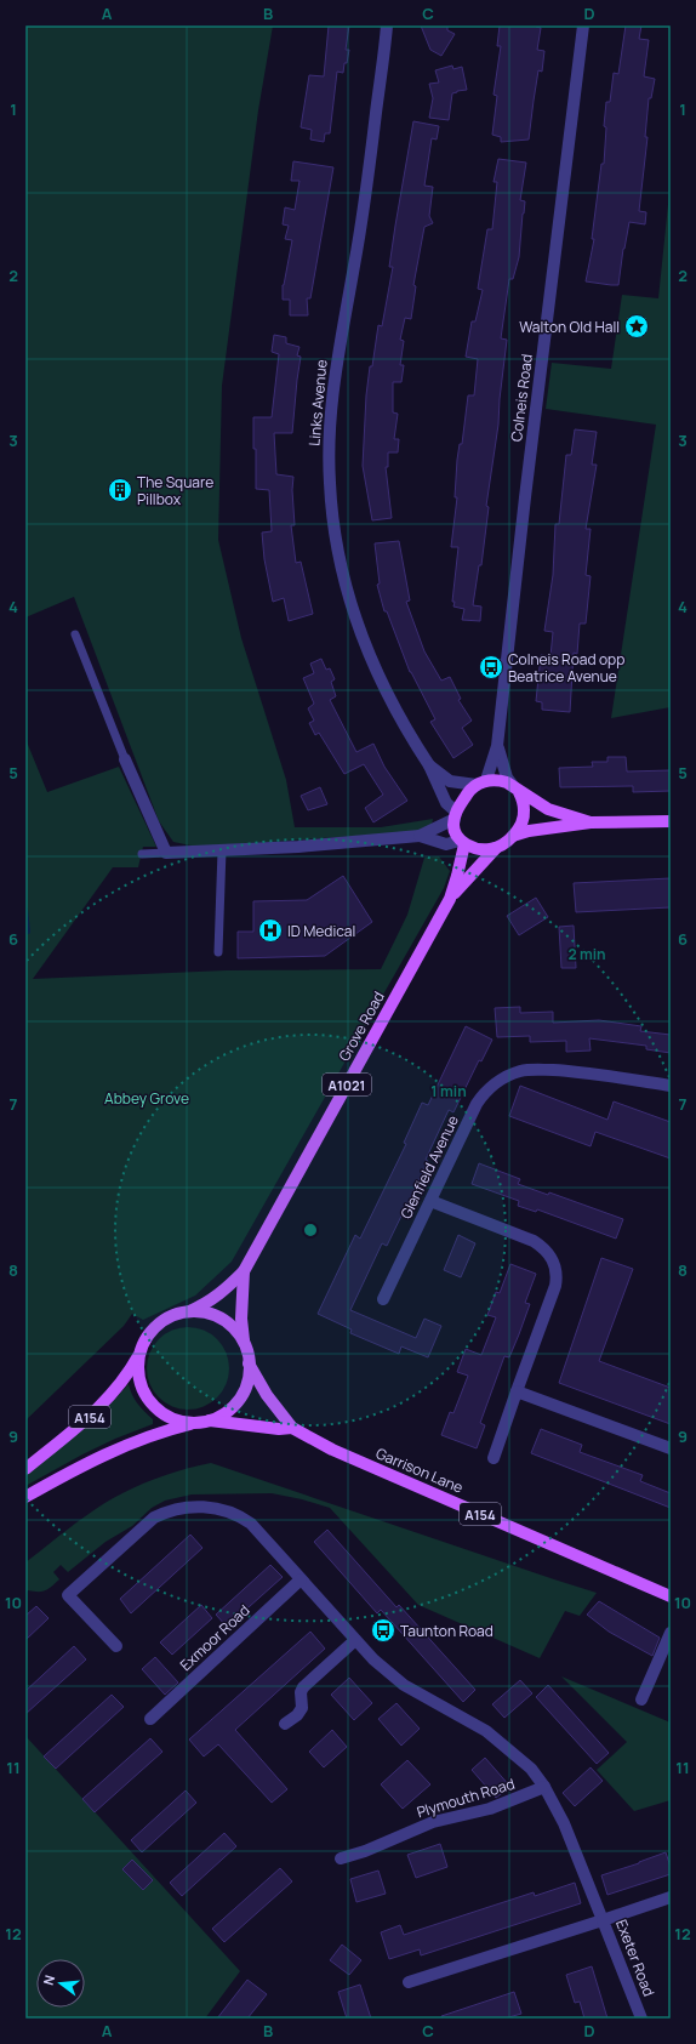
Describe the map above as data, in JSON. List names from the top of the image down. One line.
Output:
{"streets":{"main road":["Grove Road","A1021","A154","Garrison Lane"],"street":["Colneis Road","Links Avenue","Glenfield Avenue","Exmoor Road","Plymouth Road","Exeter Road"]},"crossings":[["Colneis Road","Links Avenue"],["Colneis Road","Grove Road"],["Links Avenue","Grove Road"],["Grove Road","A154"],["Grove Road","Garrison Lane"],["A154","Garrison Lane"]],"parks":["Abbey Grove"],"places":{"place":["Walton Old Hall"],"building":["The Square Pillbox"],"bus stop":["Colneis Road opp Beatrice Avenue","Taunton Road"],"hospital":["ID Medical"]},"north":"left","grid":{"columns":["A","B","C","D"],"rows":["1","2","3","4","5","6","7","8","9","10","11","12"]},"rings":["2 min","1 min"]}
